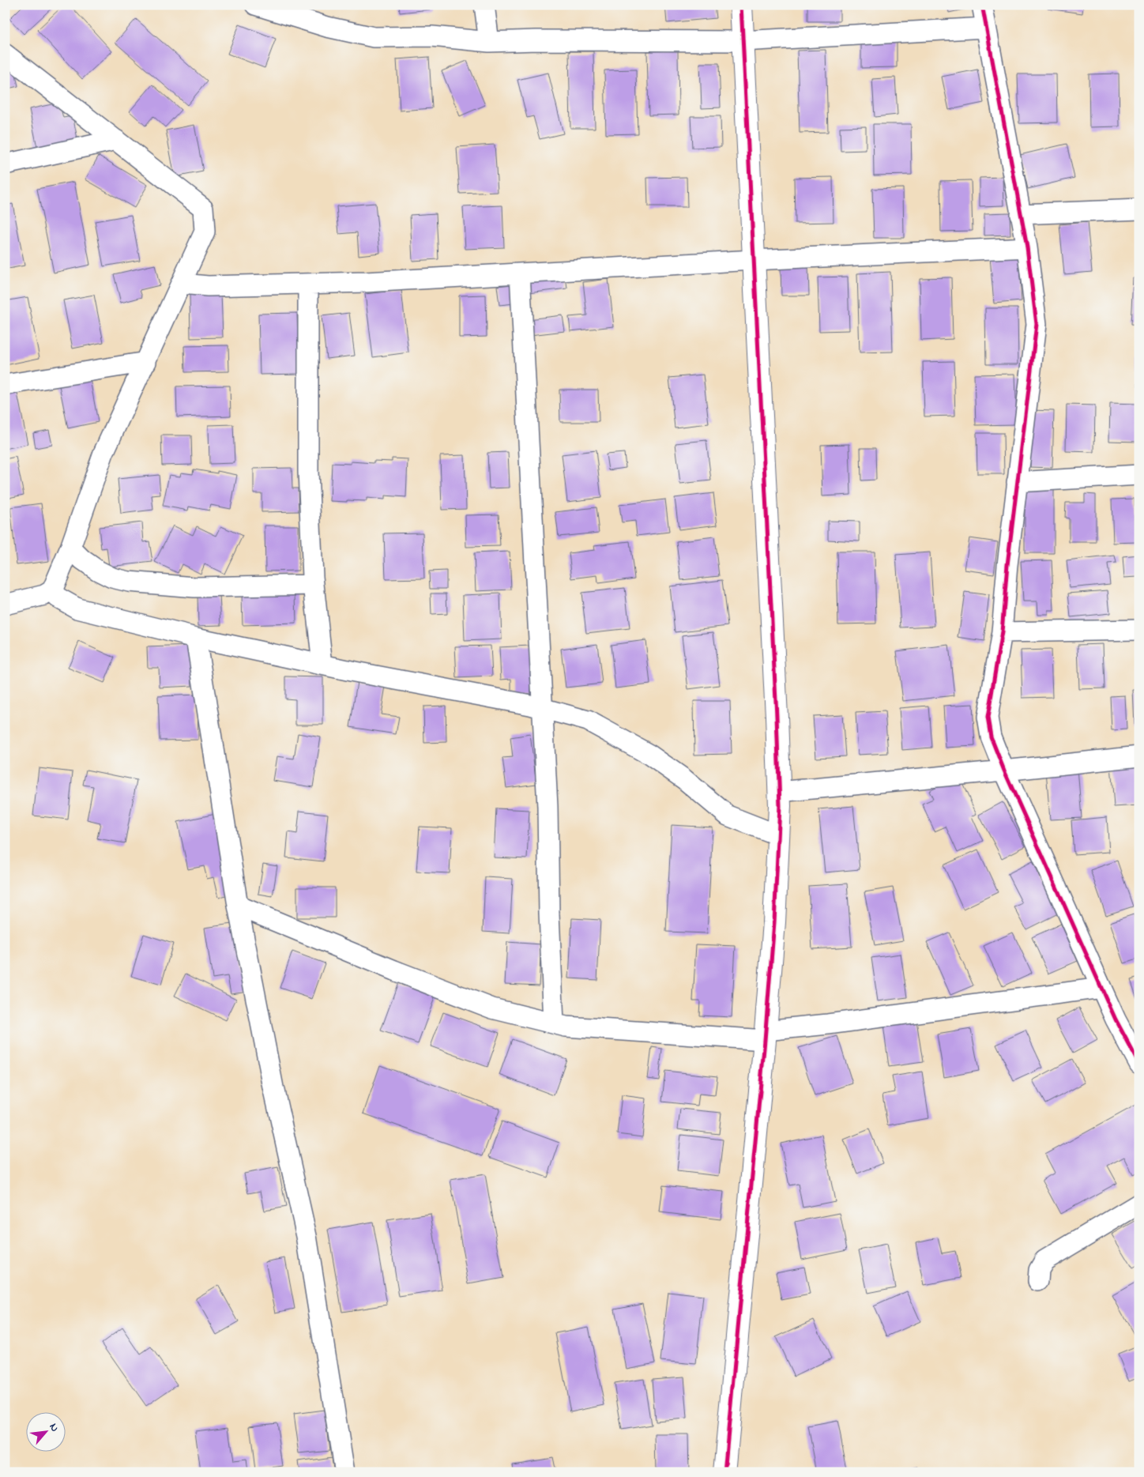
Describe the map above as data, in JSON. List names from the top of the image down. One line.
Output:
{"north":"top right"}
